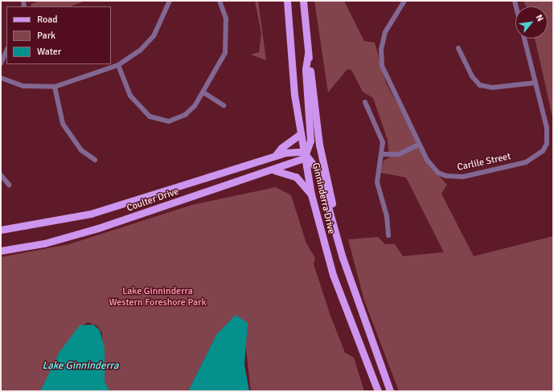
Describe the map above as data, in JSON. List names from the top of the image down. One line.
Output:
{"streets":{"main road":["Ginninderra Drive","Coulter Drive"],"street":["Carlile Street"]},"crossings":[["Ginninderra Drive","Coulter Drive"]],"water":["Lake Ginninderra"],"parks":["Lake Ginninderra Western Foreshore Park"],"legend":["Road","Park","Water"],"north":"top right"}
